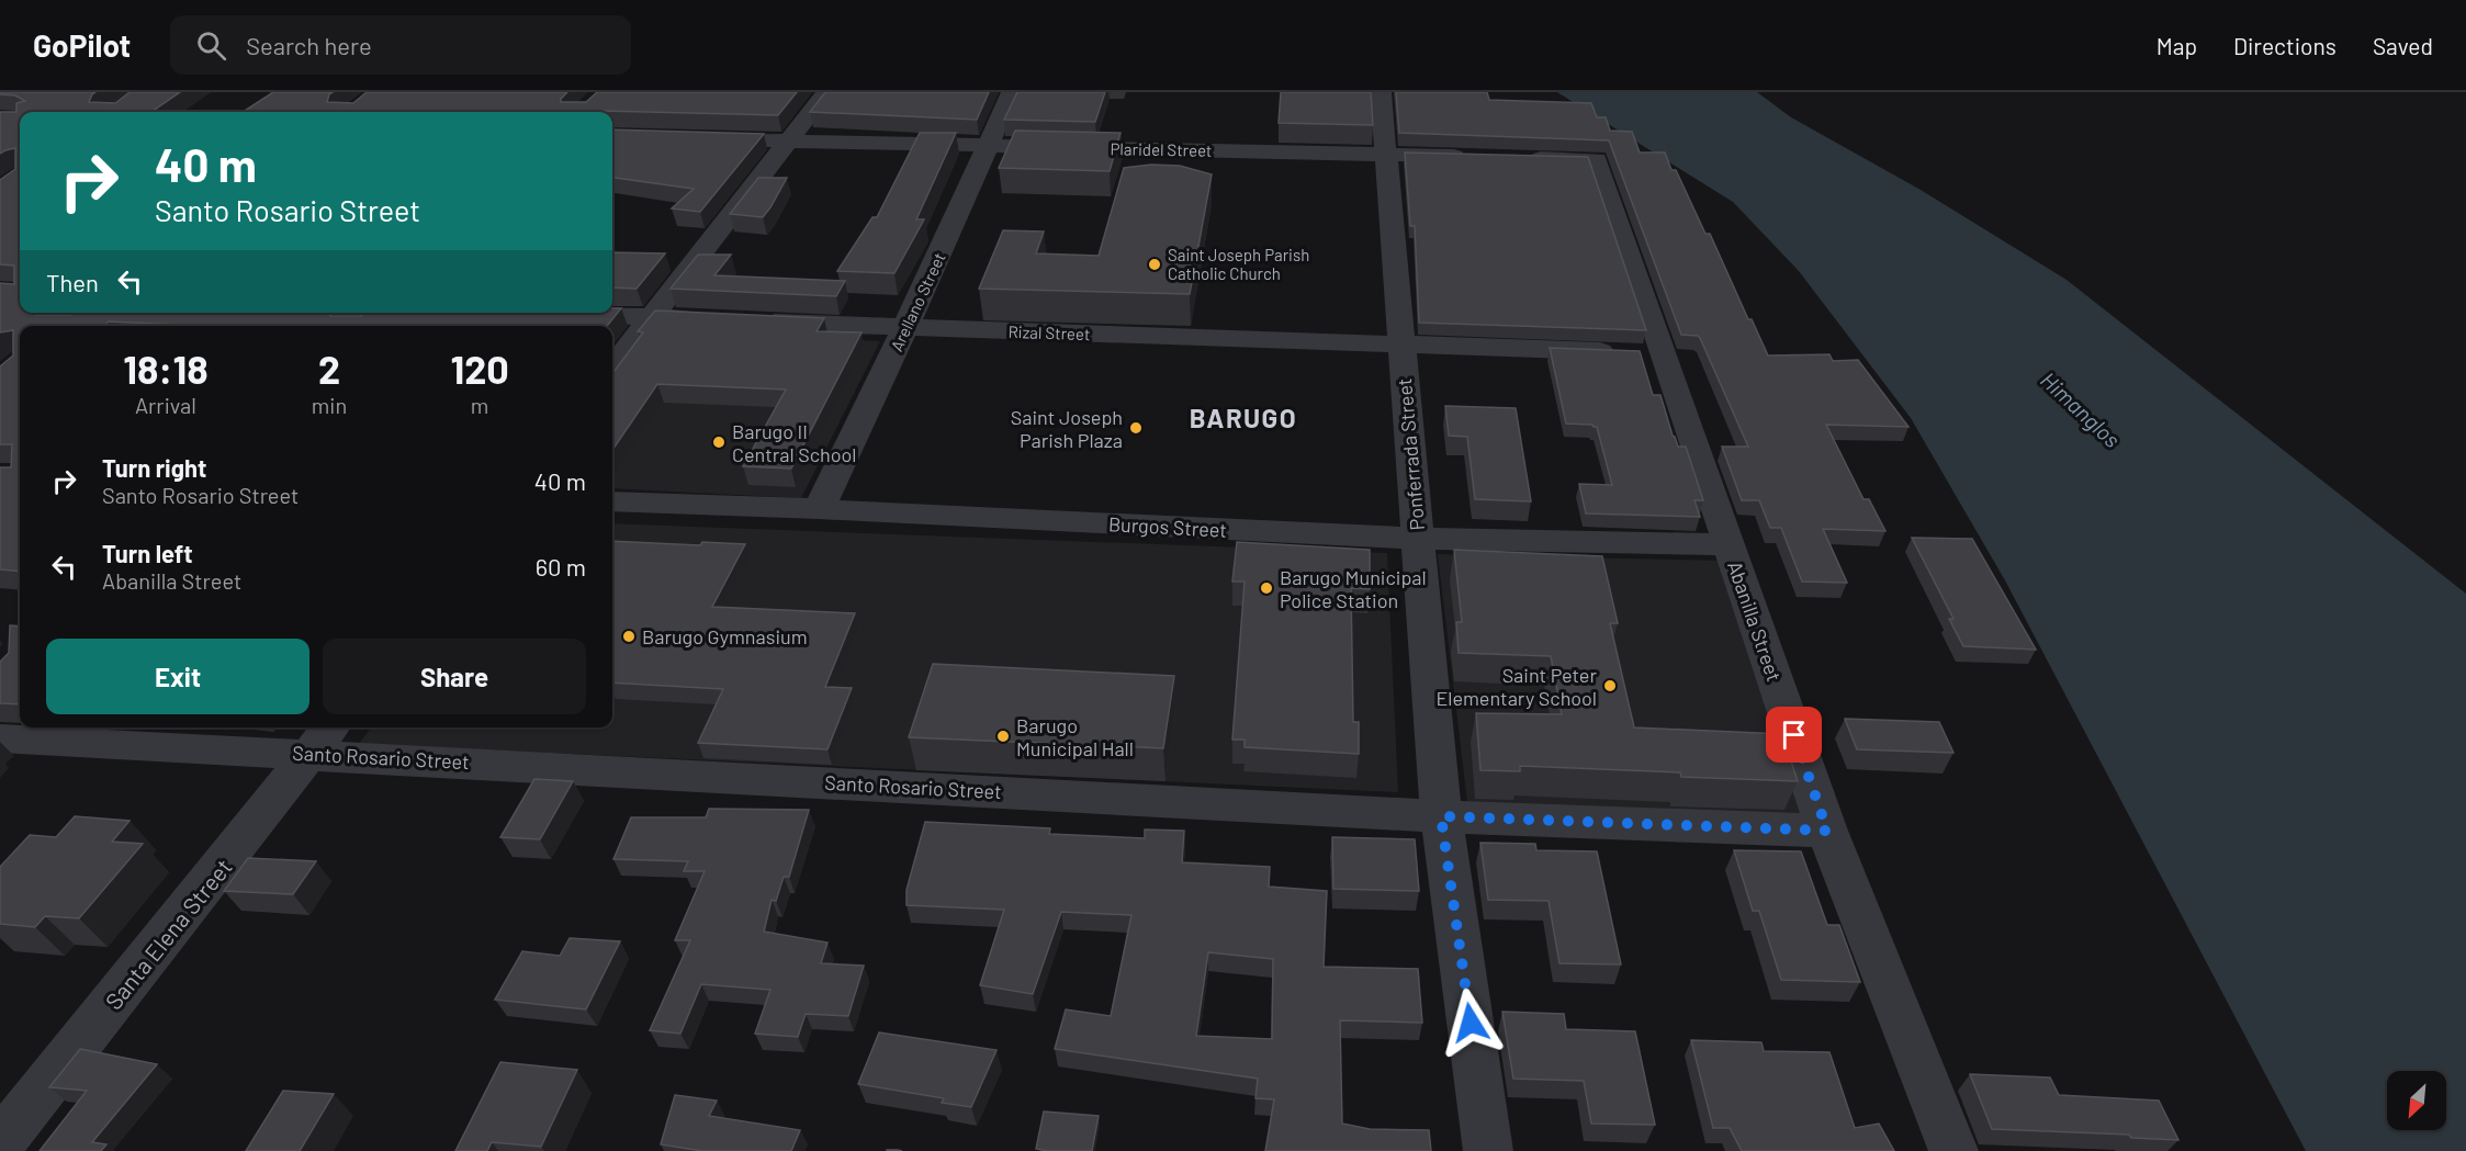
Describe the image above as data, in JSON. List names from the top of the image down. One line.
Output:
{"streets":{"street":["Plaridel Street","Arellano Street","Rizal Street","Ponferrada Street","Burgos Street","Abanilla Street","Santo Rosario Street","Santa Elena Street"]},"crossings":[["Plaridel Street","Arellano Street"],["Plaridel Street","Ponferrada Street"],["Arellano Street","Rizal Street"],["Arellano Street","Burgos Street"],["Rizal Street","Ponferrada Street"],["Rizal Street","Abanilla Street"],["Ponferrada Street","Burgos Street"],["Ponferrada Street","Santo Rosario Street"],["Burgos Street","Abanilla Street"],["Abanilla Street","Santo Rosario Street"],["Santo Rosario Street","Santa Elena Street"]],"districts":["BARUGO"],"water":["Himanglos"],"places":["Saint Joseph Parish Catholic Church","Saint Joseph Parish Plaza","Barugo II Central School","Barugo Municipal Police Station","Barugo Gymnasium","Saint Peter Elementary School","Barugo Municipal Hall"],"north":"bottom left","page":{"header":"GoPilot","search":"Search here","nav":["Map","Directions","Saved"],"turn":["40 m","Santo Rosario Street"],"then":"Then","eta":["18:18","Arrival","2","min","120","m"],"list":[{"name":"Turn right","note":"Santo Rosario Street","value":"40 m"},{"name":"Turn left","note":"Abanilla Street","value":"60 m"}],"buttons":["Exit","Share"]}}
